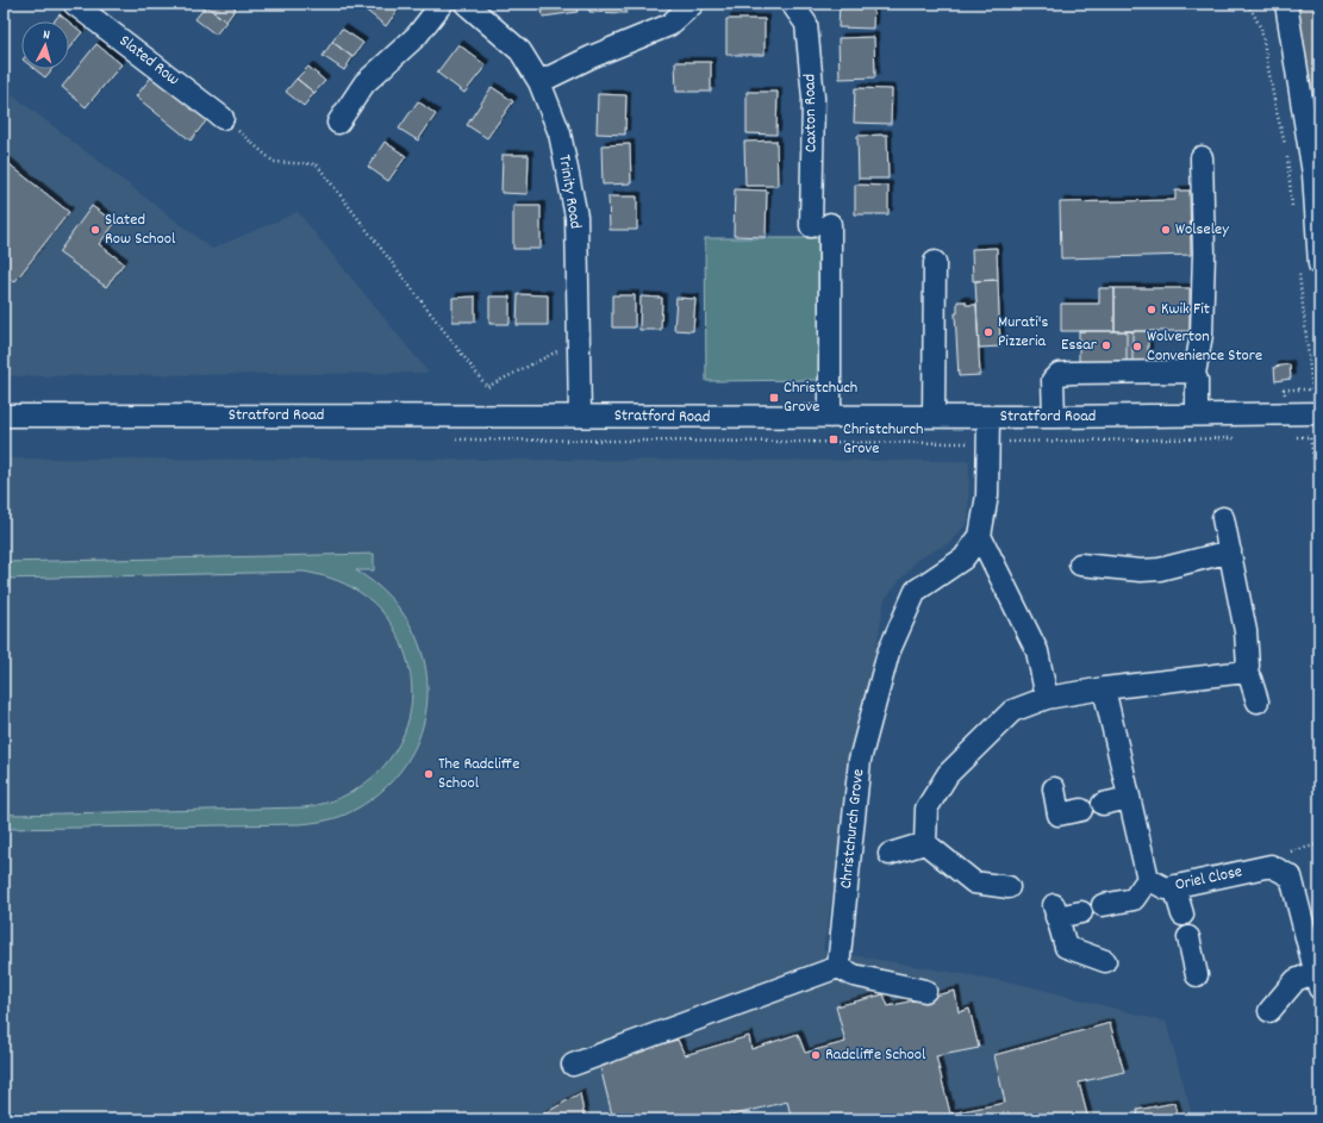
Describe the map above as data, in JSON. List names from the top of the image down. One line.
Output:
{"streets":{"street":["Slated Row","Caxton Road","Trinity Road","Stratford Road","Christchurch Grove","Oriel Close"]},"crossings":[["Caxton Road","Stratford Road"],["Trinity Road","Stratford Road"],["Stratford Road","Christchurch Grove"]],"places":{"other":["Slated Row School","Wolseley","Kwik Fit","Murati's Pizzeria","Essar","Wolverton Convenience Store","The Radcliffe School","Radcliffe School"],"transit":["Christchuch Grove","Christchurch Grove"]},"north":"top"}
